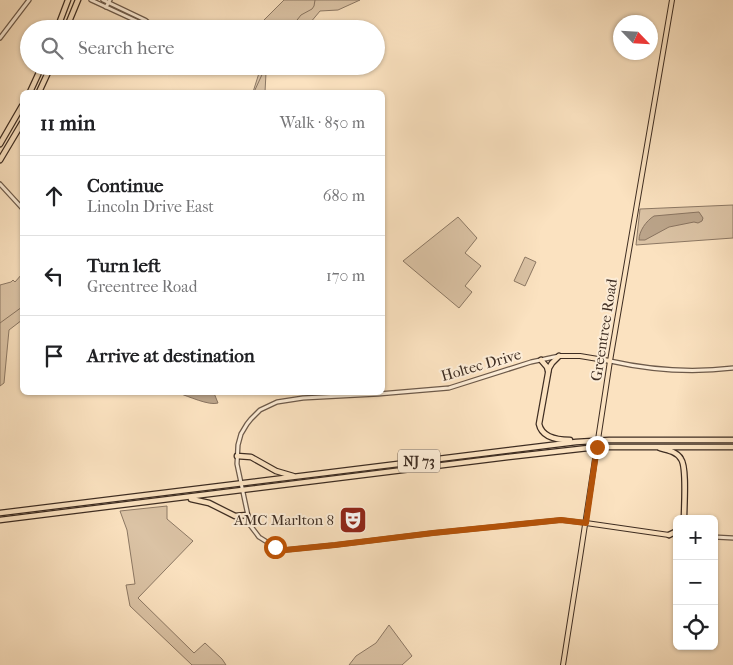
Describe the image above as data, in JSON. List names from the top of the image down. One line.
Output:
{"streets":{"highway":["NJ 73"],"main road":["Greentree Road","Holtec Drive"]},"crossings":[["Greentree Road","Holtec Drive"],["Greentree Road","NJ 73"],["Holtec Drive","NJ 73"]],"places":{"theatre":["AMC Marlton 8"]},"north":"bottom right","page":{"search":"Search here","heading":["11 min","Walk · 850 m"],"list":[["Continue","Lincoln Drive East","680 m"],["Turn left","Greentree Road","170 m"],"Arrive at destination"],"map_buttons":["+","−"]}}
